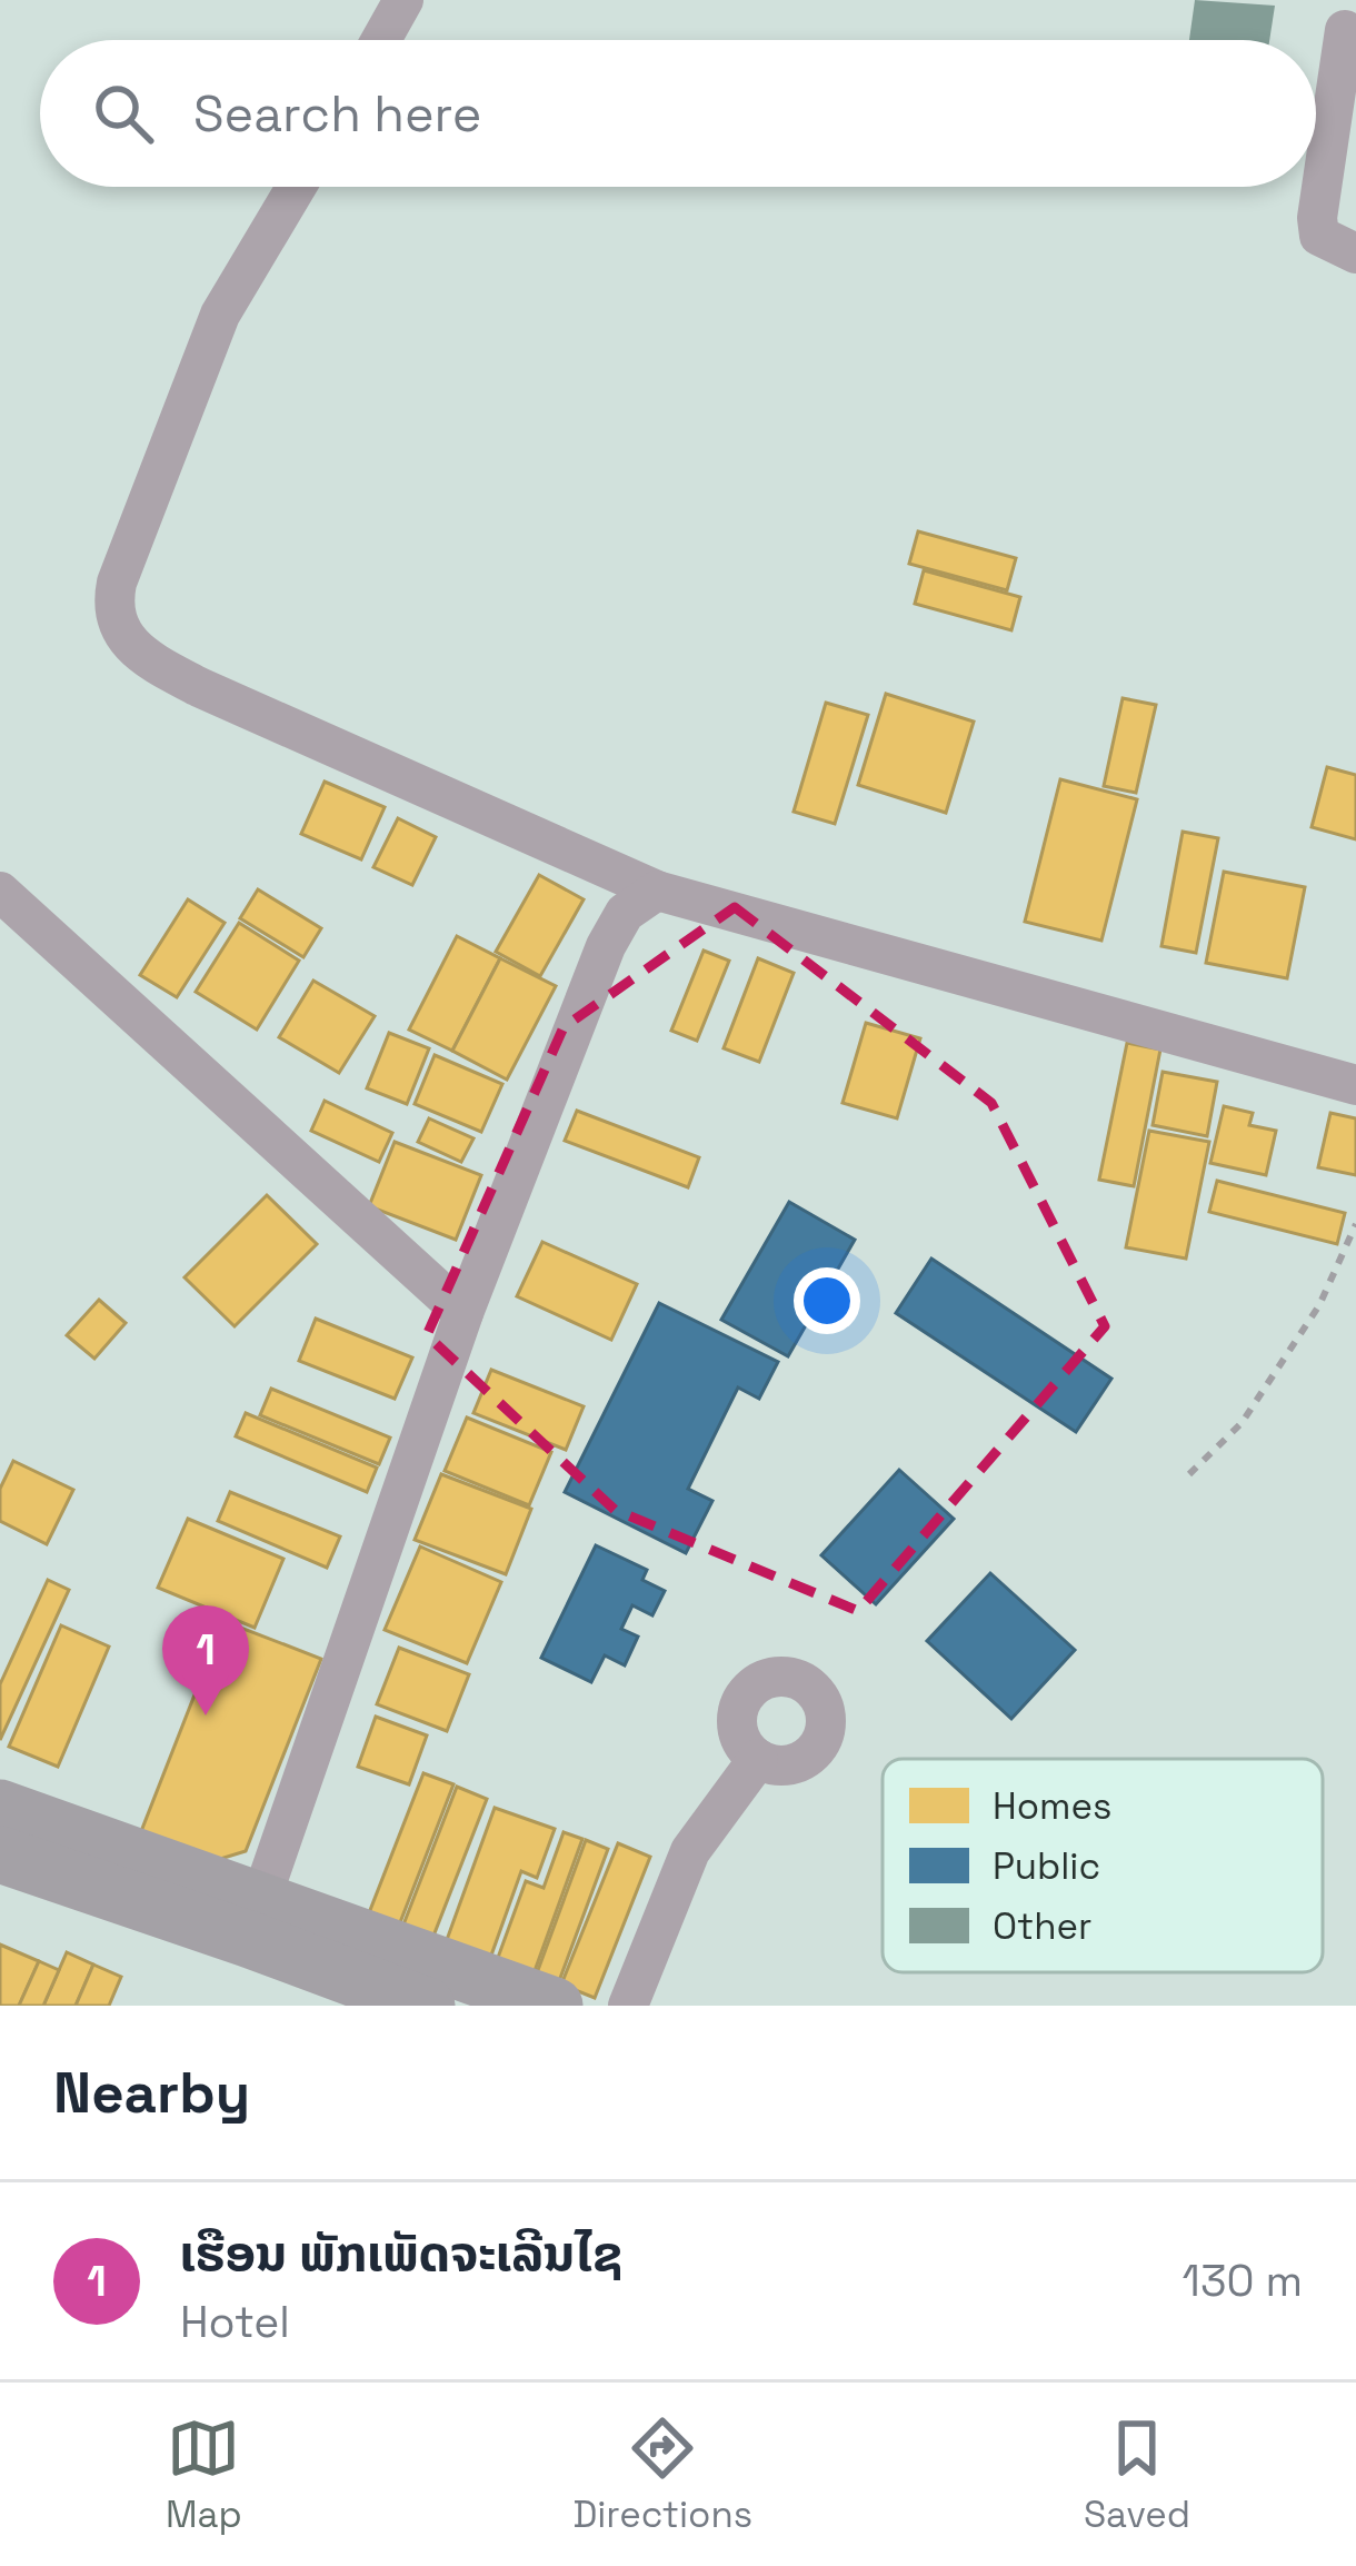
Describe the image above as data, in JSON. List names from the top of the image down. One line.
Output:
{"legend":["Homes","Public","Other"],"page":{"search":"Search here","pins":"1","heading":"Nearby","list":[{"mark":"1","name":"ເຮືອນ ພັກເພັດຈະເລີນໄຊ","note":"Hotel","value":"130 m"}],"nav":["Map","Directions","Saved"]}}
